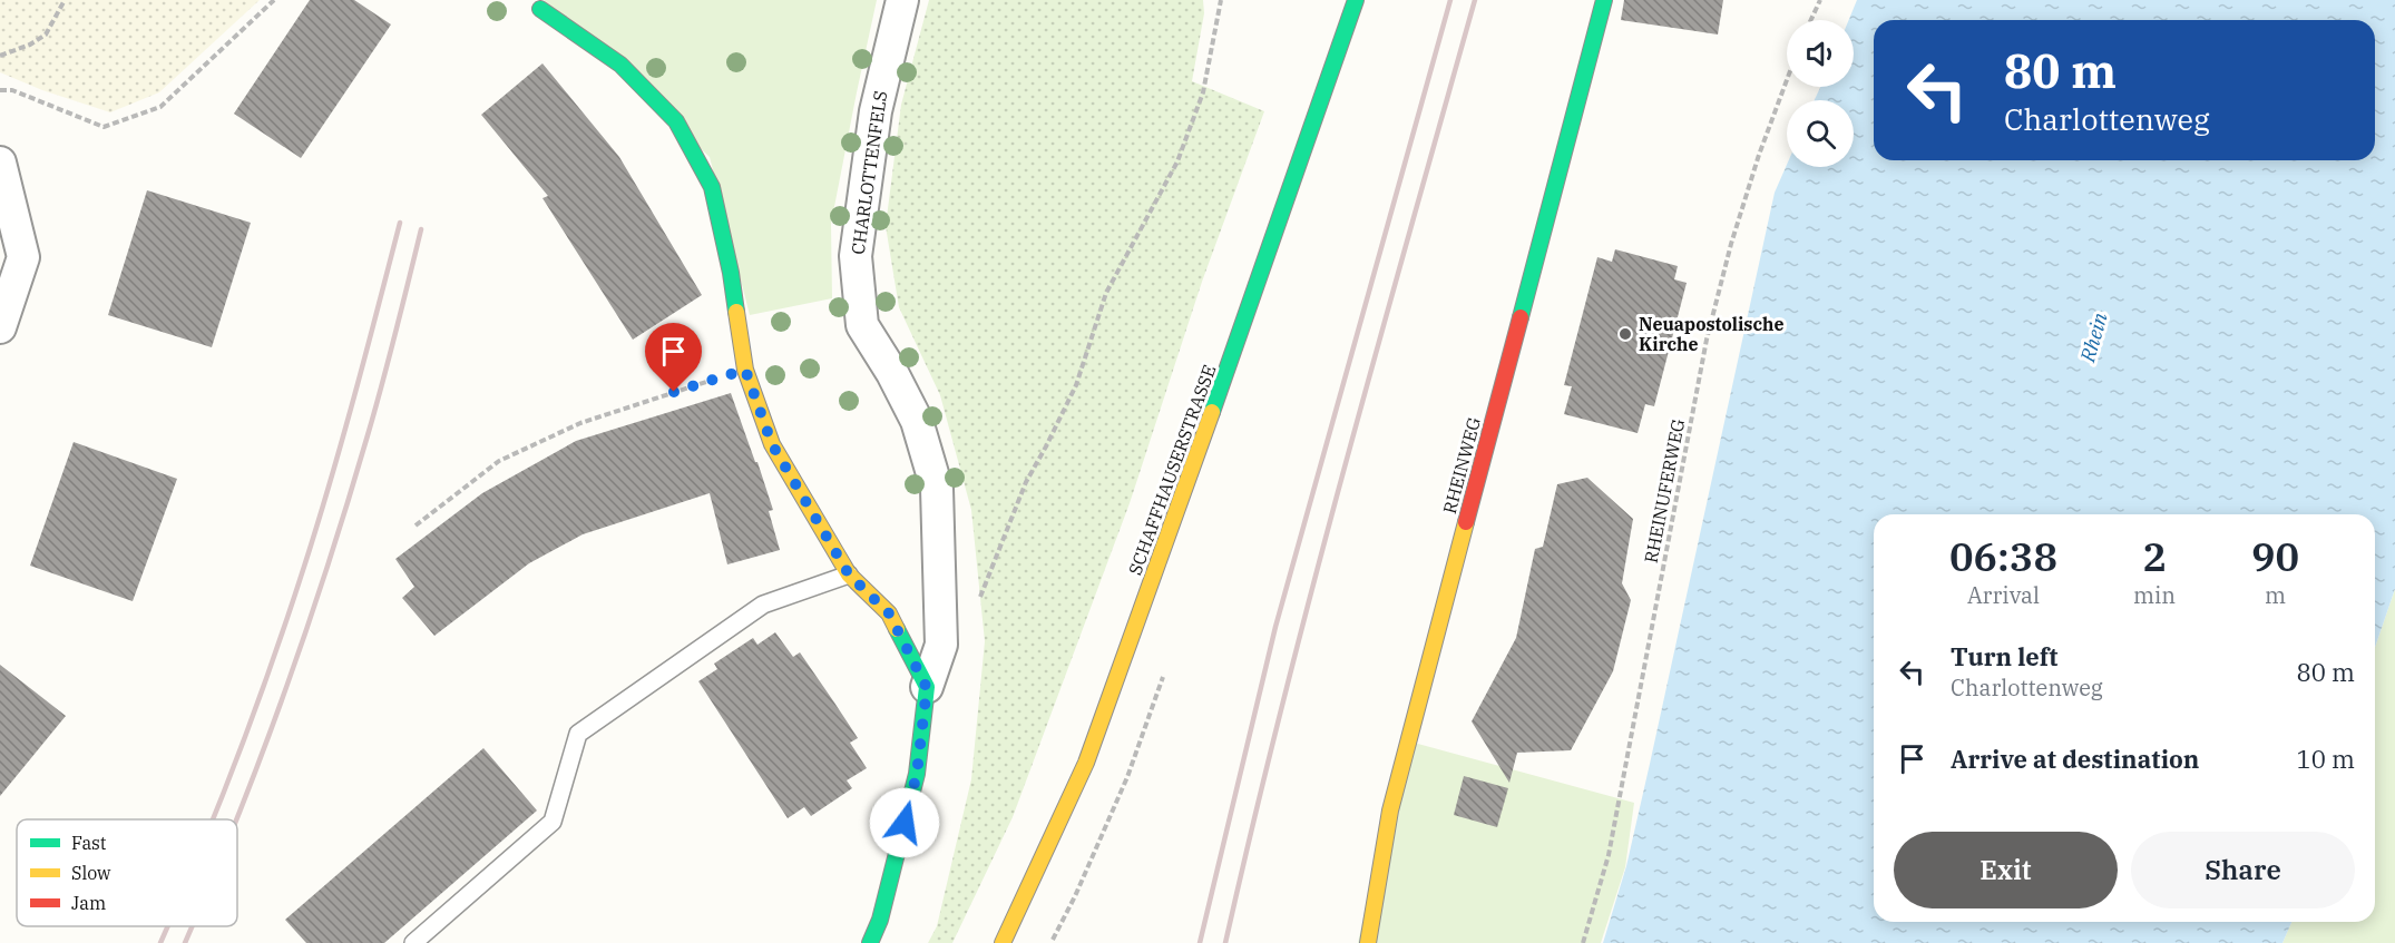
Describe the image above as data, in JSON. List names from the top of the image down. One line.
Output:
{"streets":{"street":["CHARLOTTENFELS","RHEINWEG","SCHAFFHAUSERSTRASSE"],"path":["RHEINUFERWEG"]},"water":["Rhein"],"places":["Neuapostolische Kirche"],"legend":["Fast","Slow","Jam"],"page":{"turn":["80 m","Charlottenweg"],"eta":["06:38","Arrival","2","min","90","m"],"list":[{"name":"Turn left","note":"Charlottenweg","value":"80 m"},{"name":"Arrive at destination","value":"10 m"}],"buttons":["Exit","Share"]}}
